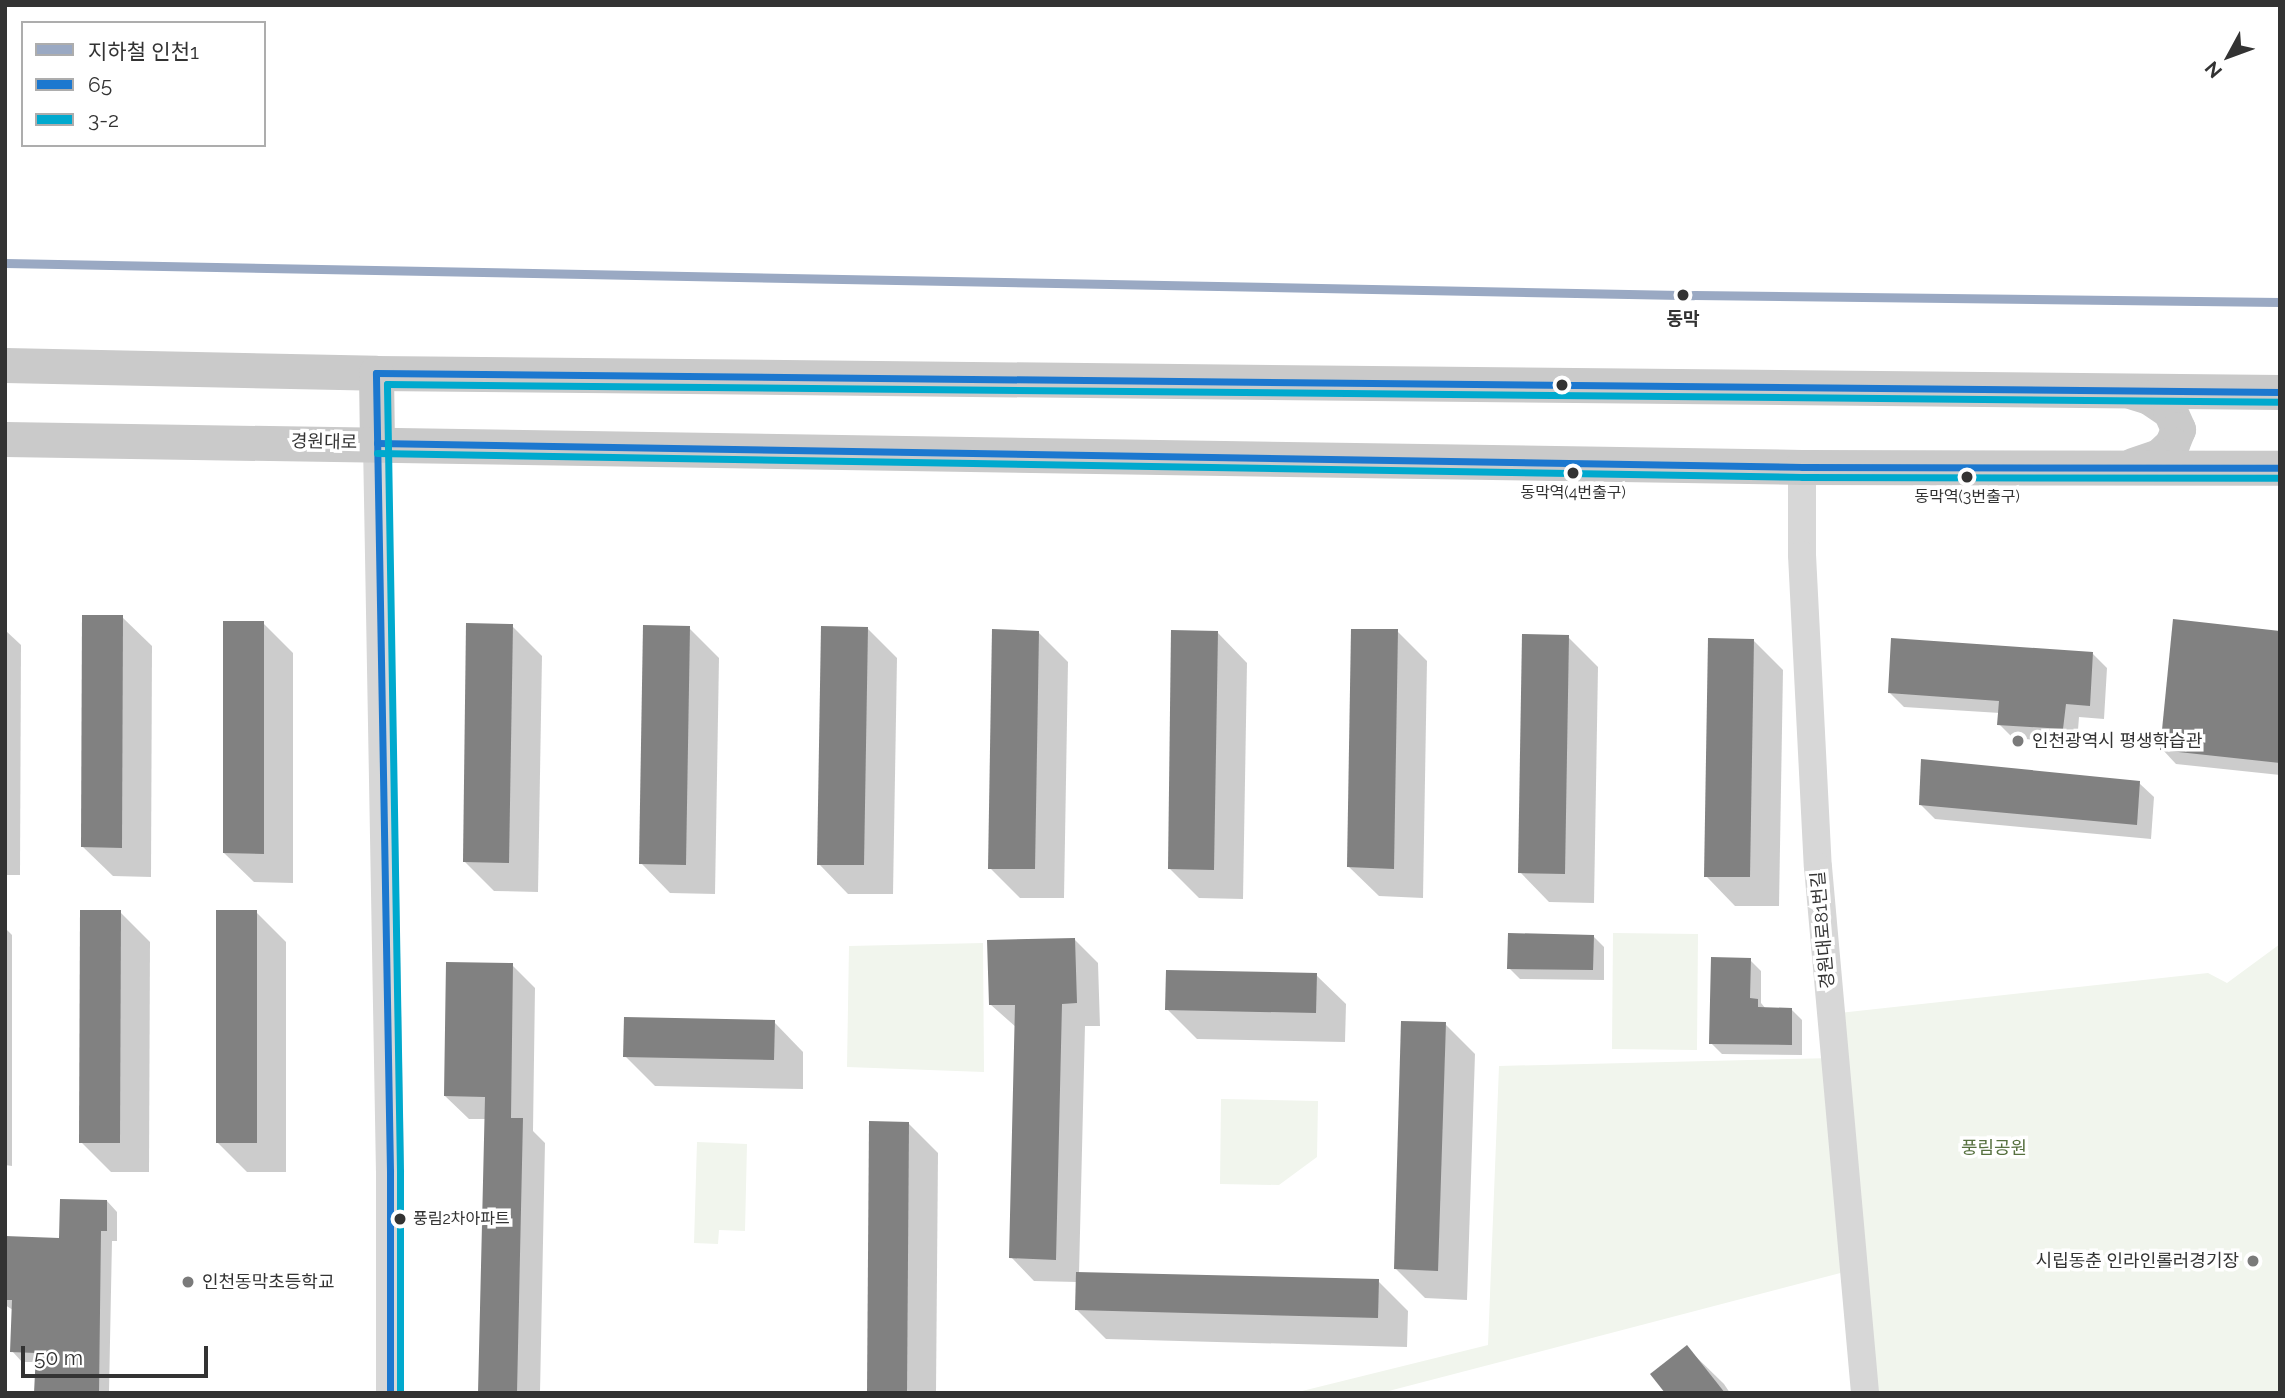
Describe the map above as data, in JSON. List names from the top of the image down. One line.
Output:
{"streets":{"main road":["경원대로"],"street":["경원대로81번길"]},"crossings":[["경원대로","경원대로81번길"]],"parks":["풍림공원"],"places":["동막","동막역(4번출구)","동막역(3번출구)","인천광역시 평생학습관","풍림2차아파트","시립동춘 인라인롤러경기장","인천동막초등학교"],"lines":["metro line 인천1","transit line 65","transit line 3-2"],"legend":["지하철 인천1","65","3-2"],"scale_bar":"50 m","north":"bottom left"}
